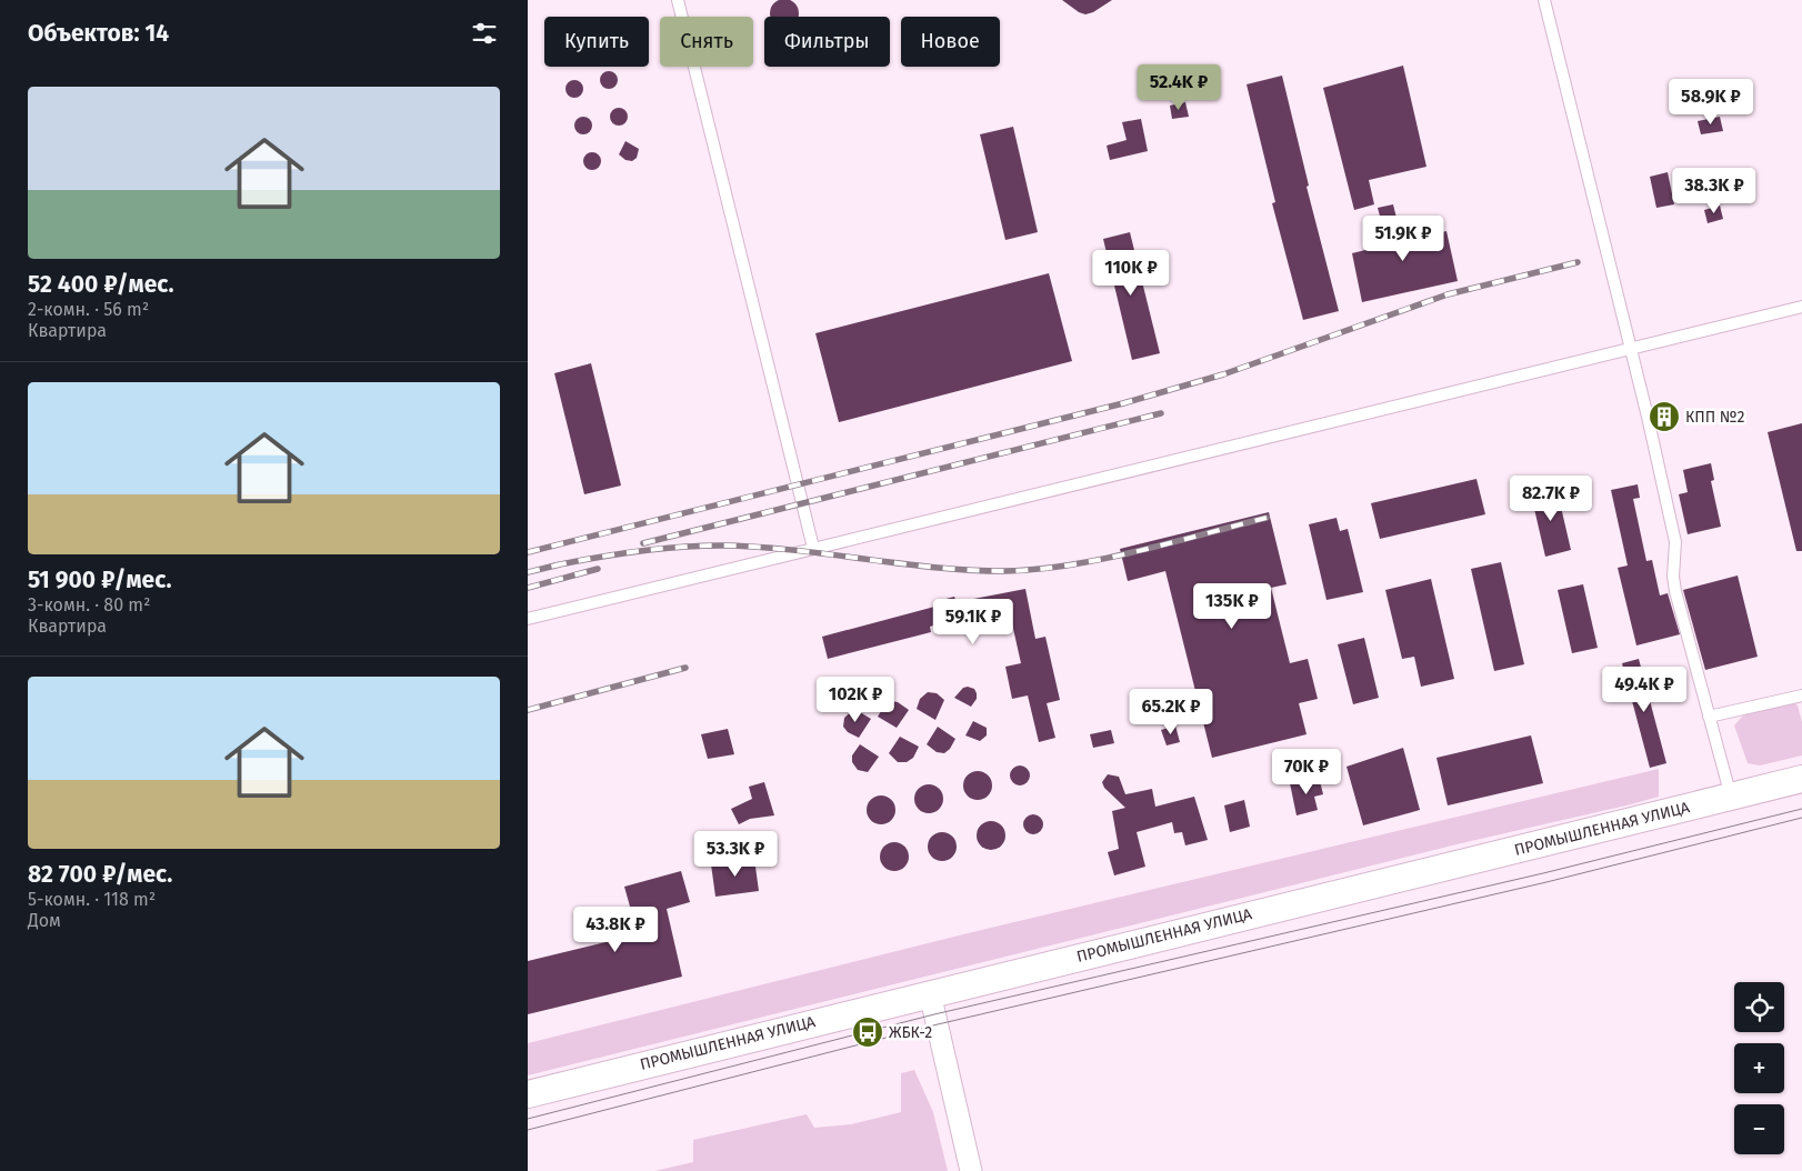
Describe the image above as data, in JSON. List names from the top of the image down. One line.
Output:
{"streets":{"street":["ПРОМЫШЛЕННАЯ УЛИЦА"]},"places":{"building":["КПП №2"],"bus stop":["ЖБК-2"]},"page":{"heading":"Объектов: 14","chip":["Купить","Снять","Фильтры","Новое"],"price":["52.4K ₽","58.9K ₽","38.3K ₽","51.9K ₽","110K ₽","82.7K ₽","135K ₽","59.1K ₽","49.4K ₽","102K ₽","65.2K ₽","70K ₽","53.3K ₽","43.8K ₽"],"list":[{"name":"52 400 ₽/мес.","note":"2-комн. · 56 m² · Квартира"},{"name":"51 900 ₽/мес.","note":"3-комн. · 80 m² · Квартира"},{"name":"82 700 ₽/мес.","note":"5-комн. · 118 m² · Дом"}],"map_buttons":["+","−"]}}
